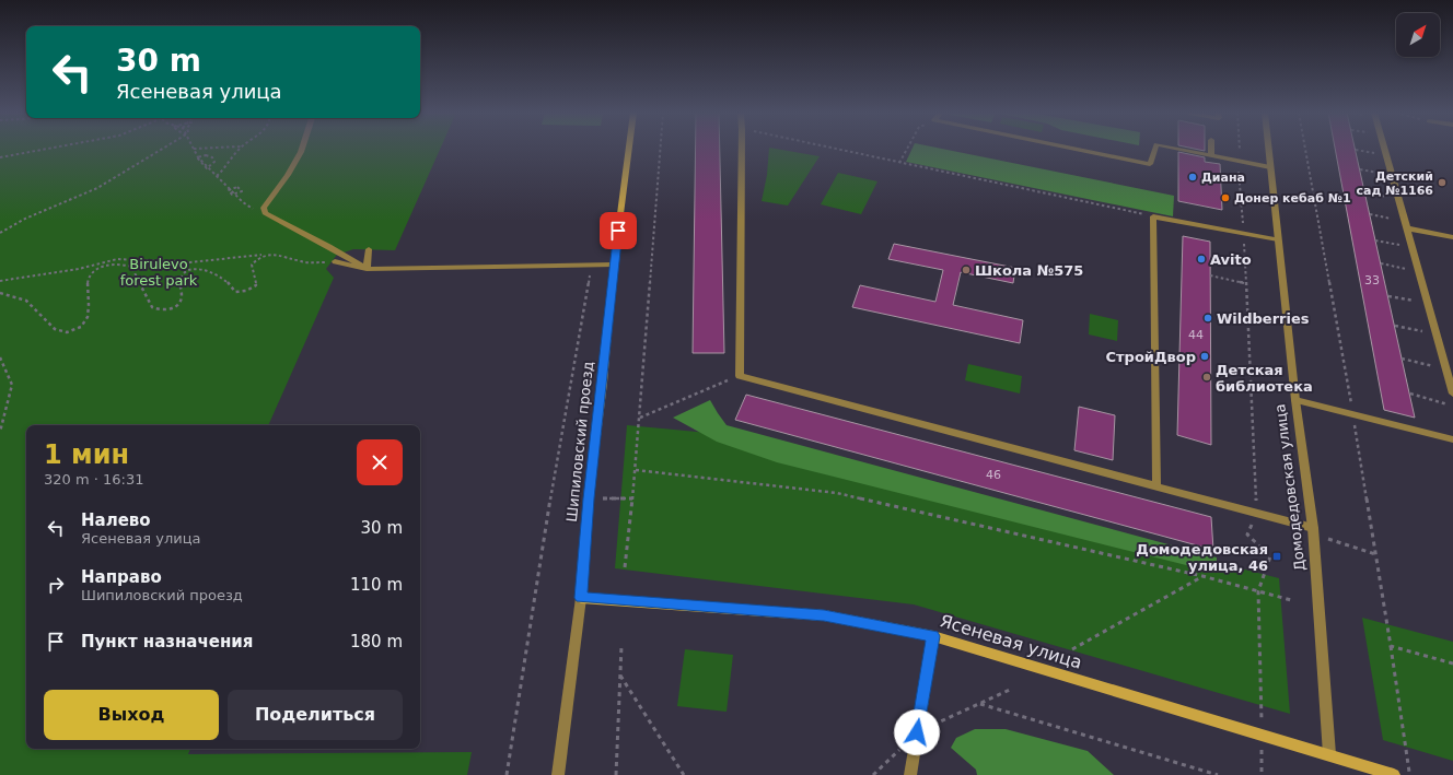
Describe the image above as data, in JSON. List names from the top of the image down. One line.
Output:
{"streets":{"main road":["Шипиловский проезд","Ясеневая улица"],"street":["Домодедовская улица"]},"crossings":[["Шипиловский проезд","Ясеневая улица"],["Домодедовская улица","Ясеневая улица"]],"parks":["Birulevo forest park"],"places":{"other":["Диана","Детский сад №1166","Донер кебаб №1","Avito","Школа №575","Wildberries","СтройДвор","Детская библиотека"],"transit":["Домодедовская улица, 46"]},"house_numbers":["33","44","46"],"north":"top right","page":{"turn":["30 m","Ясеневая улица"],"heading":["1 мин","320 m · 16:31"],"list":[{"name":"Налево","note":"Ясеневая улица","value":"30 m"},{"name":"Направо","note":"Шипиловский проезд","value":"110 m"},{"name":"Пункт назначения","value":"180 m"}],"buttons":["Выход","Поделиться"]}}
